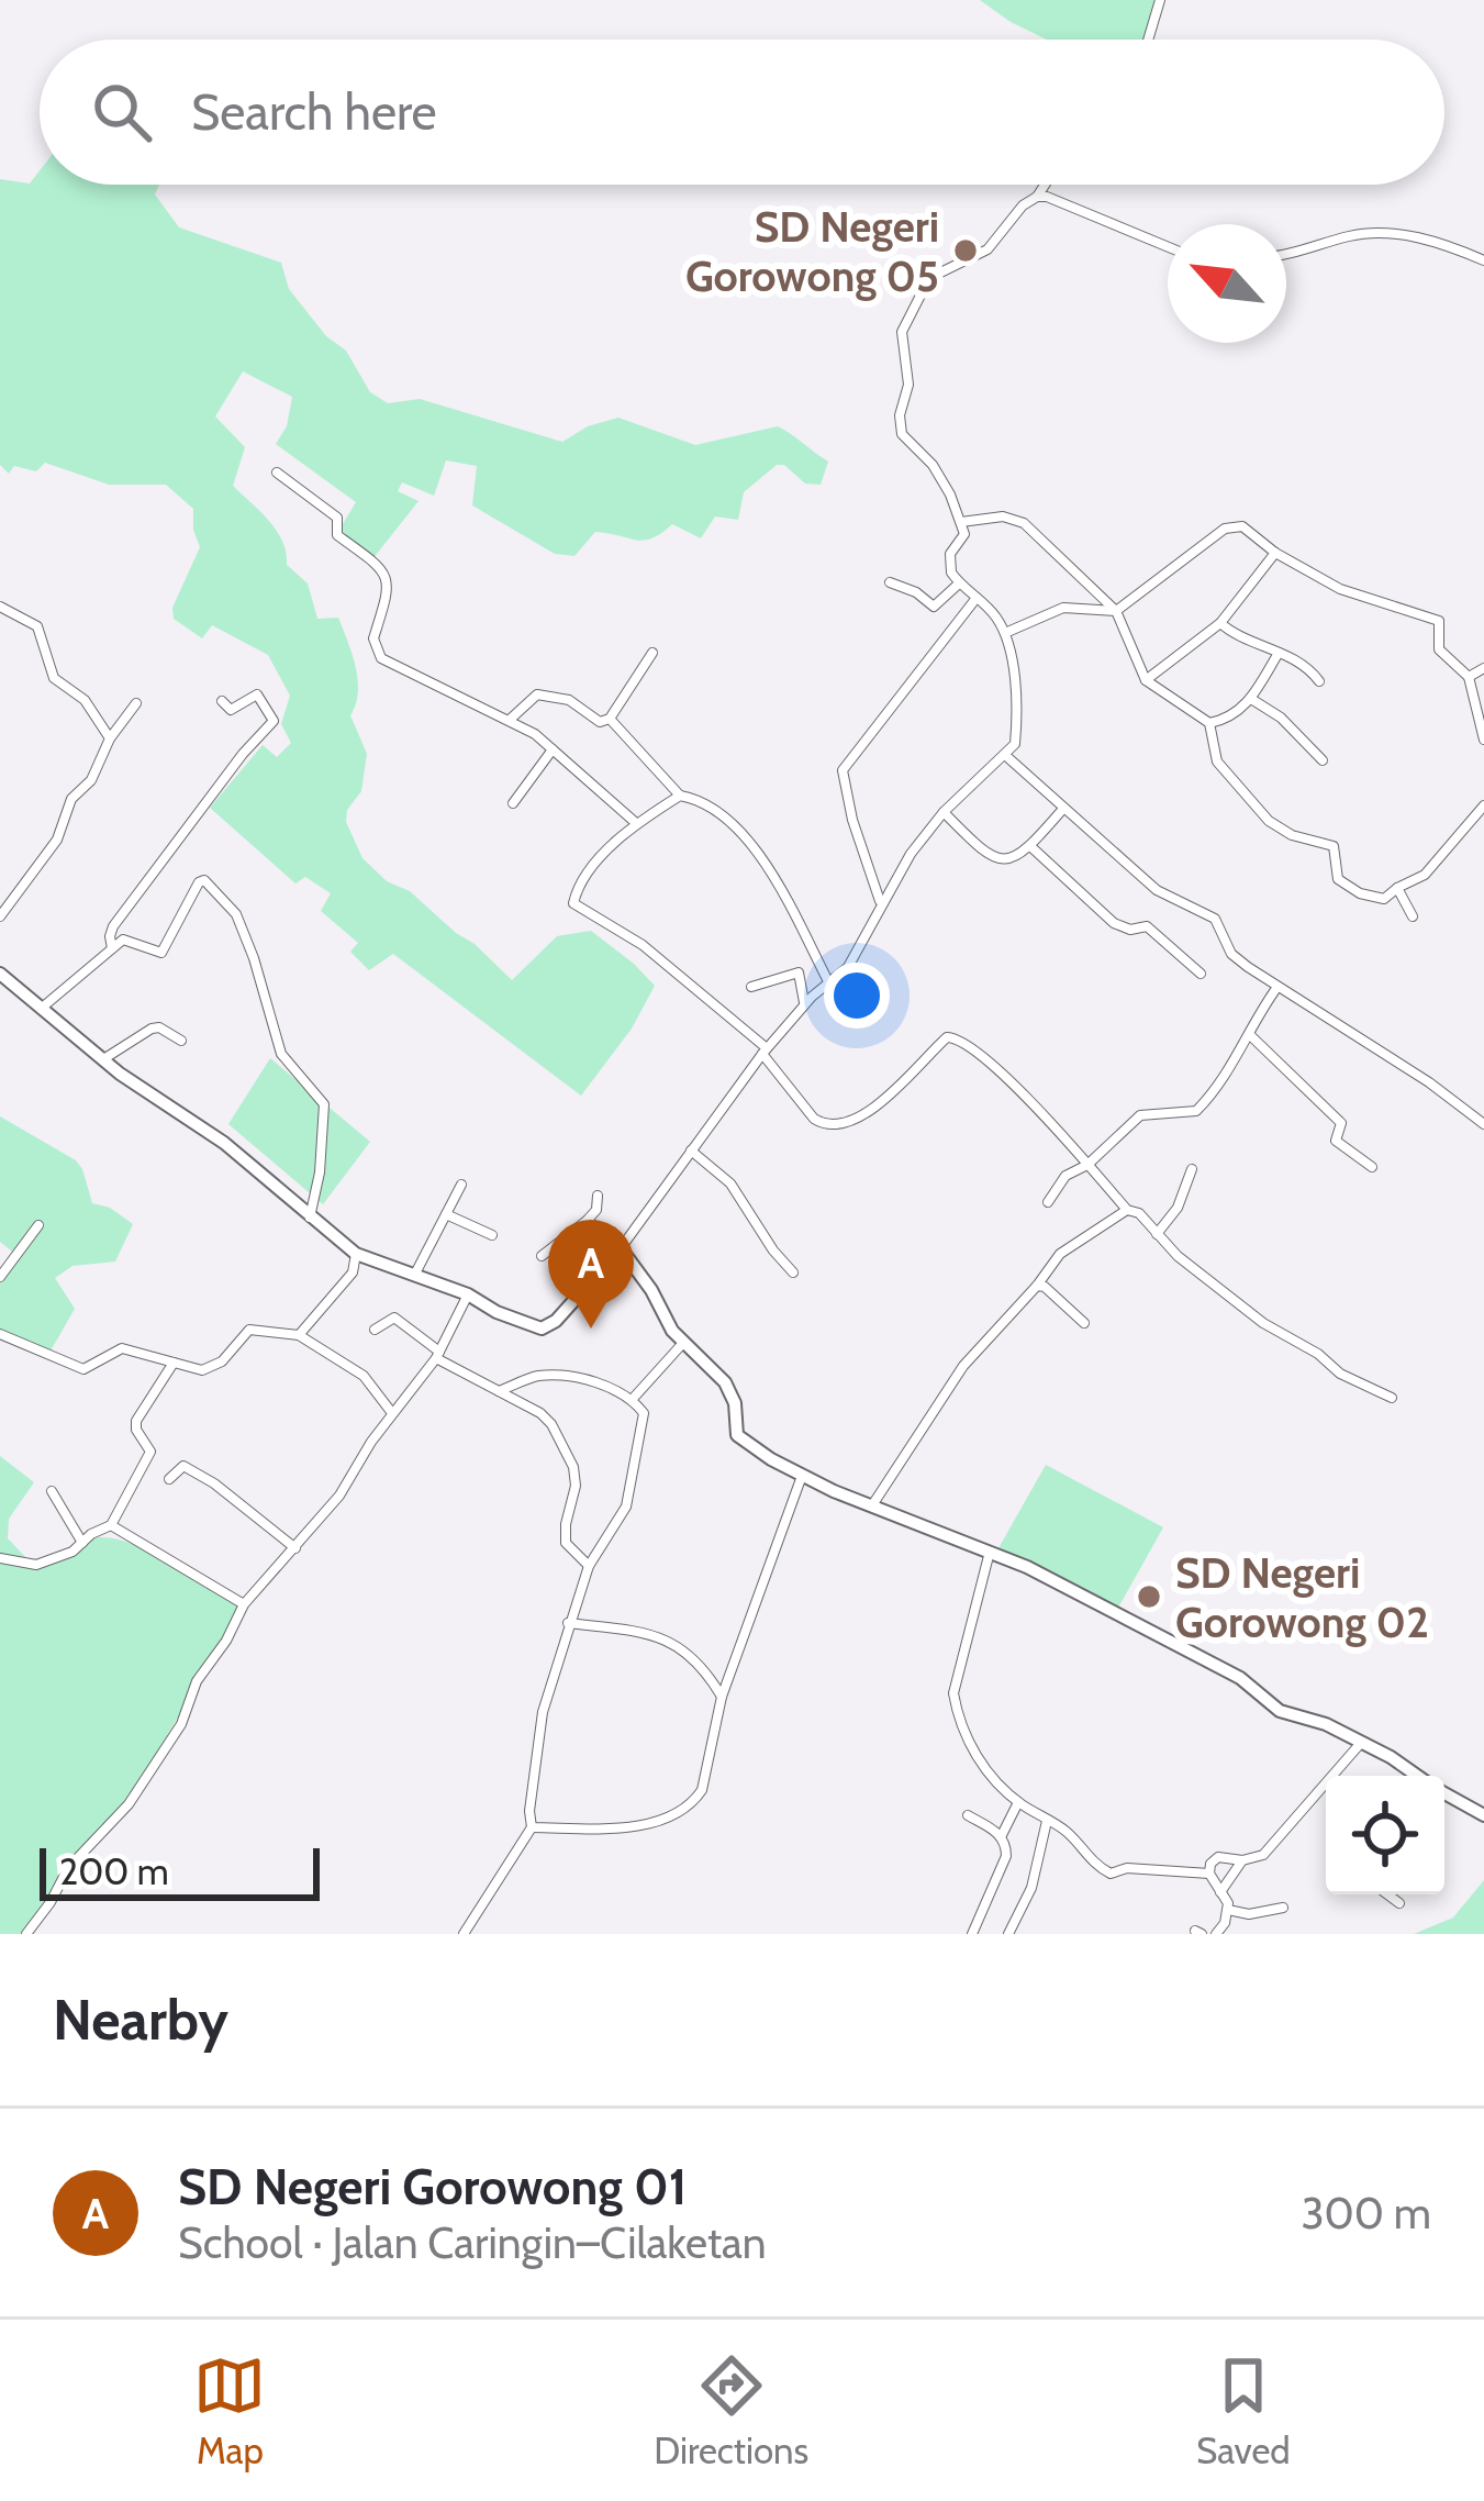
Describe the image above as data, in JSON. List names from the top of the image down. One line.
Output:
{"places":["SD Negeri Gorowong 05","SD Negeri Gorowong 02"],"scale_bar":"200 m","north":"top left","page":{"search":"Search here","pins":"A","scale":"200 m","heading":"Nearby","list":[{"mark":"A","name":"SD Negeri Gorowong 01","note":"School · Jalan Caringin–Cilaketan","value":"300 m"}],"nav":["Map","Directions","Saved"]}}
